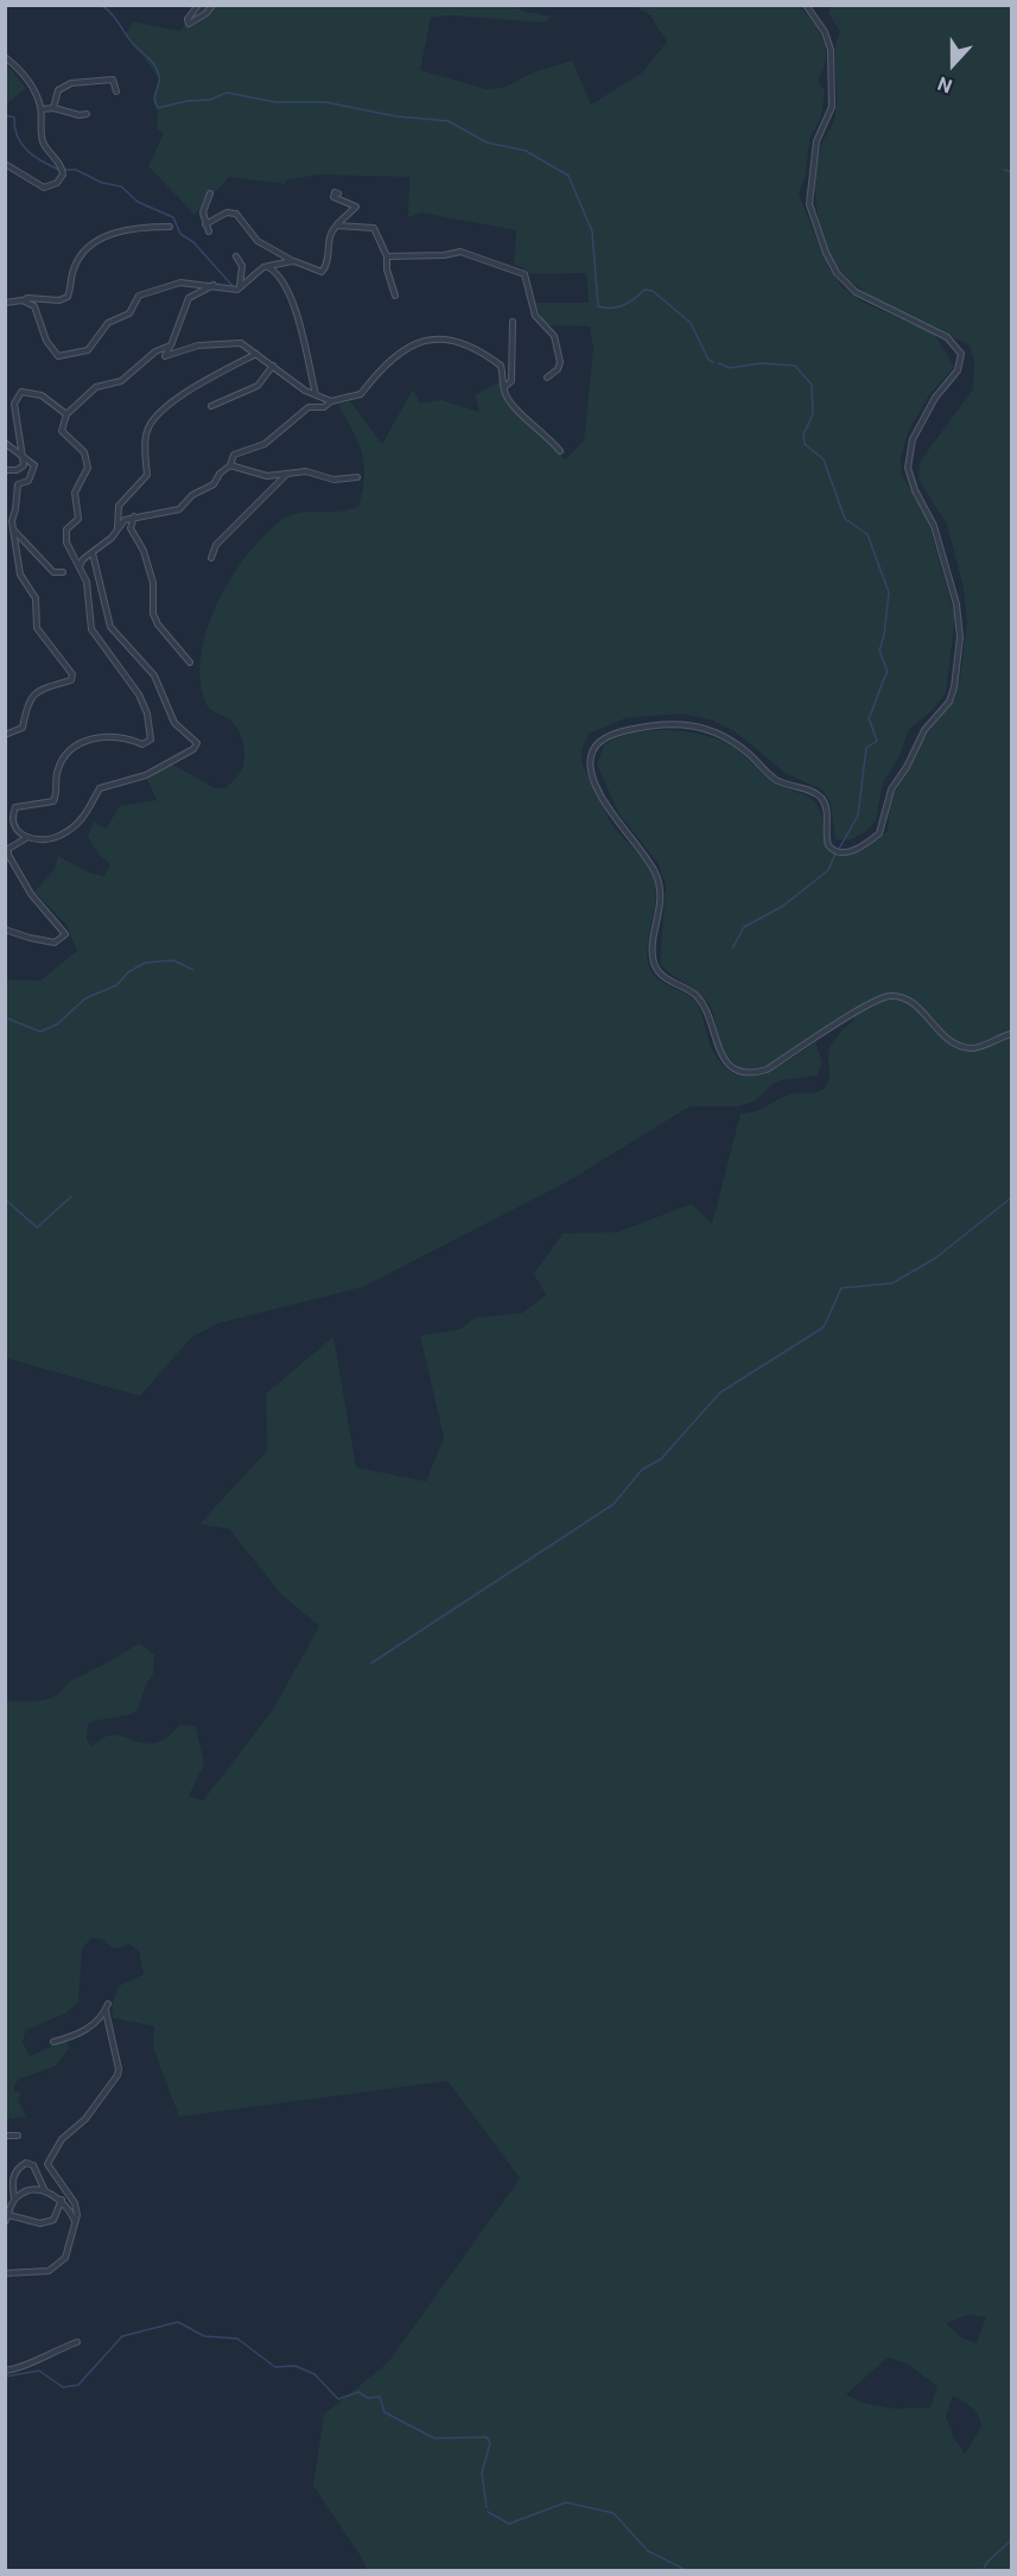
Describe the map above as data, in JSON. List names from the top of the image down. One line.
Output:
{"north":"bottom"}
